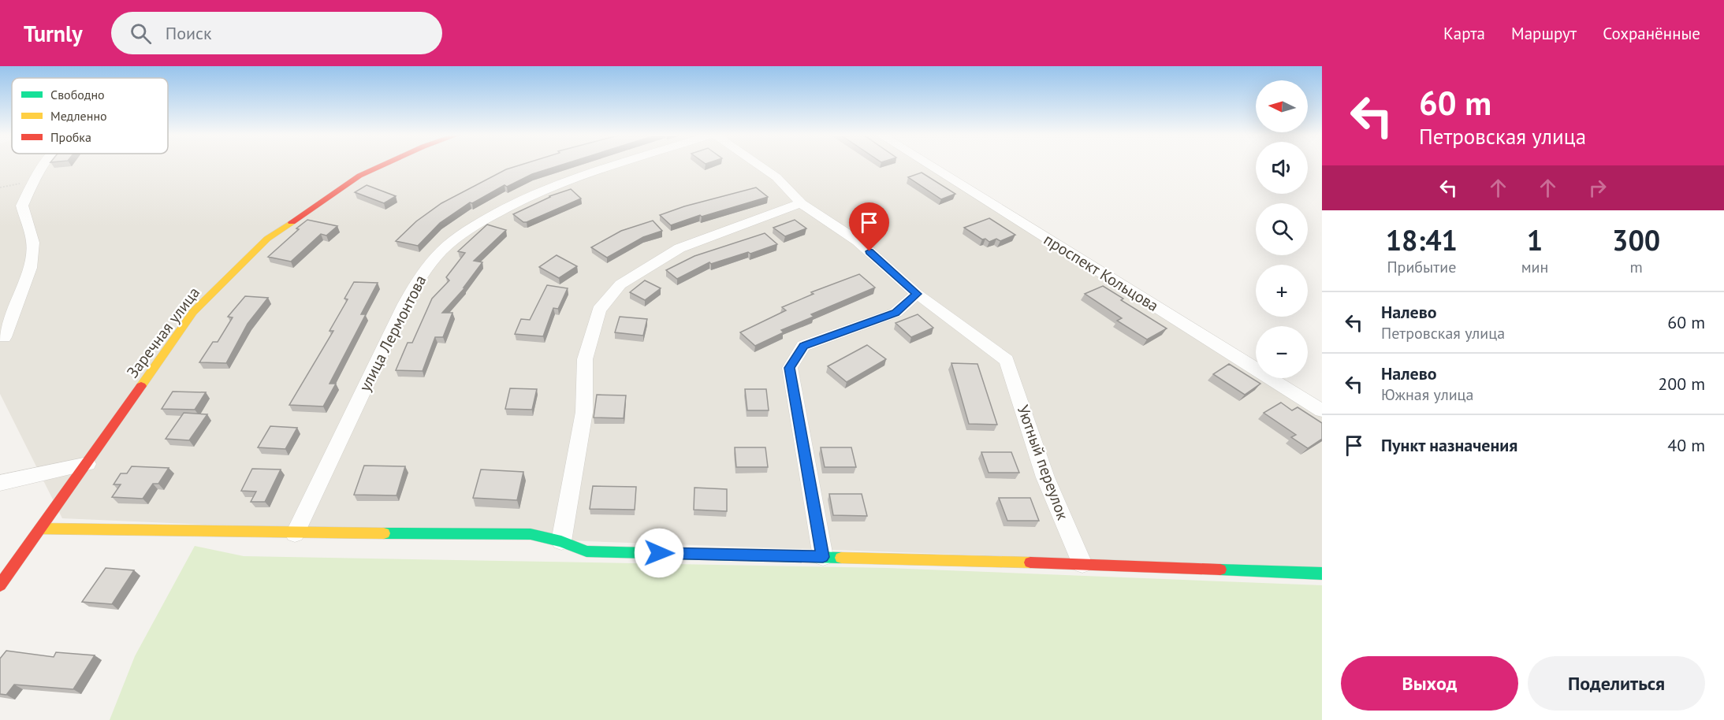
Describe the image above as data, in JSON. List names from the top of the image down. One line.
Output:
{"streets":{"street":["проспект Кольцова","Заречная улица","улица Лермонтова","Уютный переулок"]},"legend":["Свободно","Медленно","Пробка"],"north":"left","page":{"header":"Turnly","search":"Поиск","nav":["Карта","Маршрут","Сохранённые"],"turn":["60 m","Петровская улица"],"map_buttons":["+","−"],"eta":["18:41","Прибытие","1","мин","300","m"],"list":[{"name":"Налево","note":"Петровская улица","value":"60 m"},{"name":"Налево","note":"Южная улица","value":"200 m"},{"name":"Пункт назначения","value":"40 m"}],"buttons":["Выход","Поделиться"]}}
